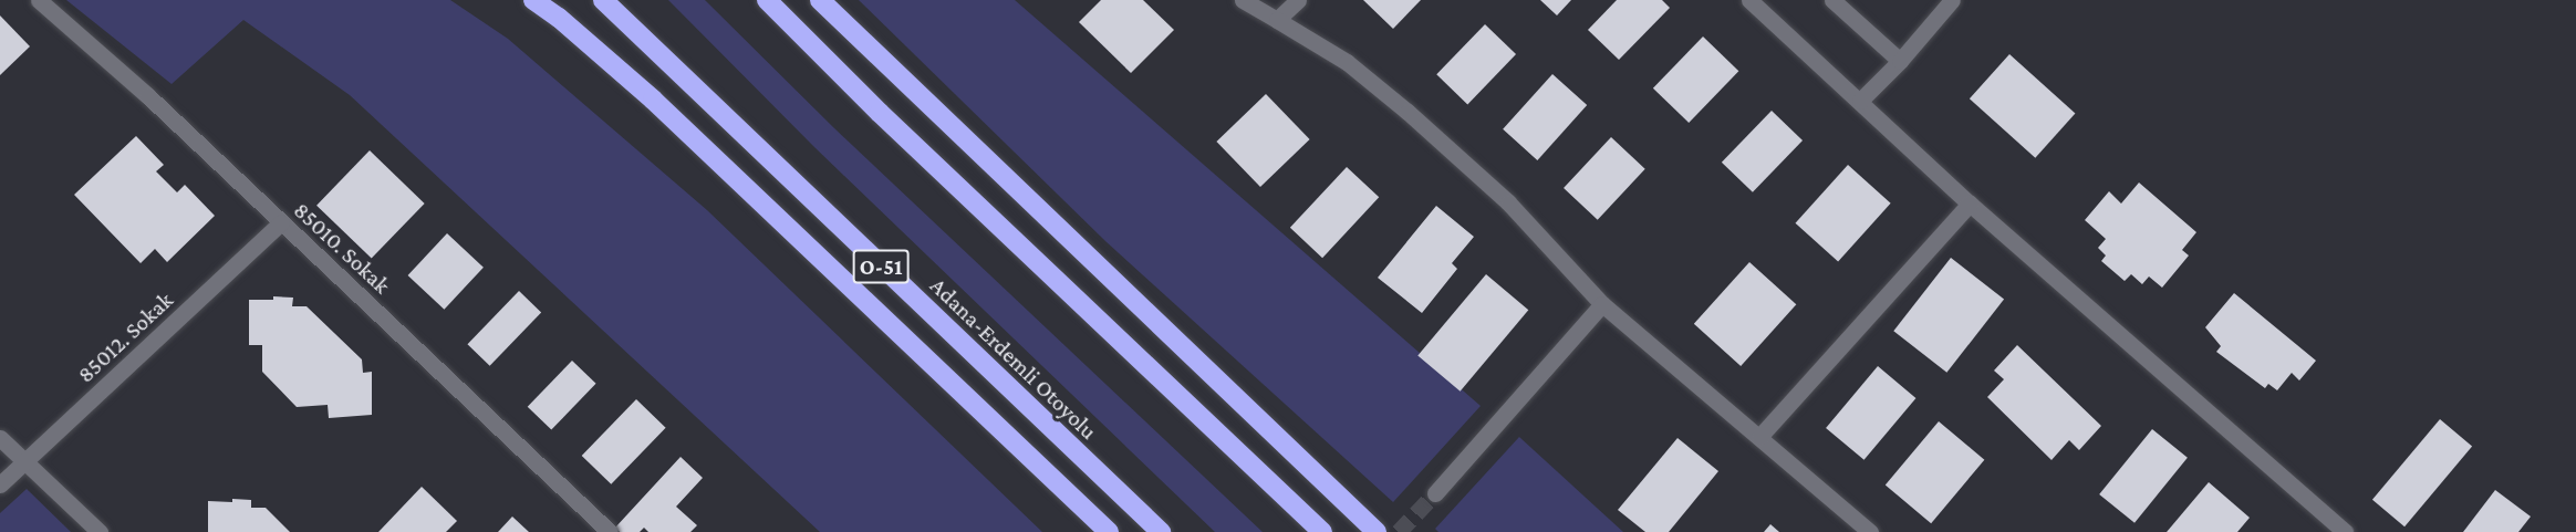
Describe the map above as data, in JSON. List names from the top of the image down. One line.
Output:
{"streets":{"highway":["O-51","Adana-Erdemli Otoyolu"],"street":["85010. Sokak","85012. Sokak"]},"crossings":[["85010. Sokak","85012. Sokak"]]}
